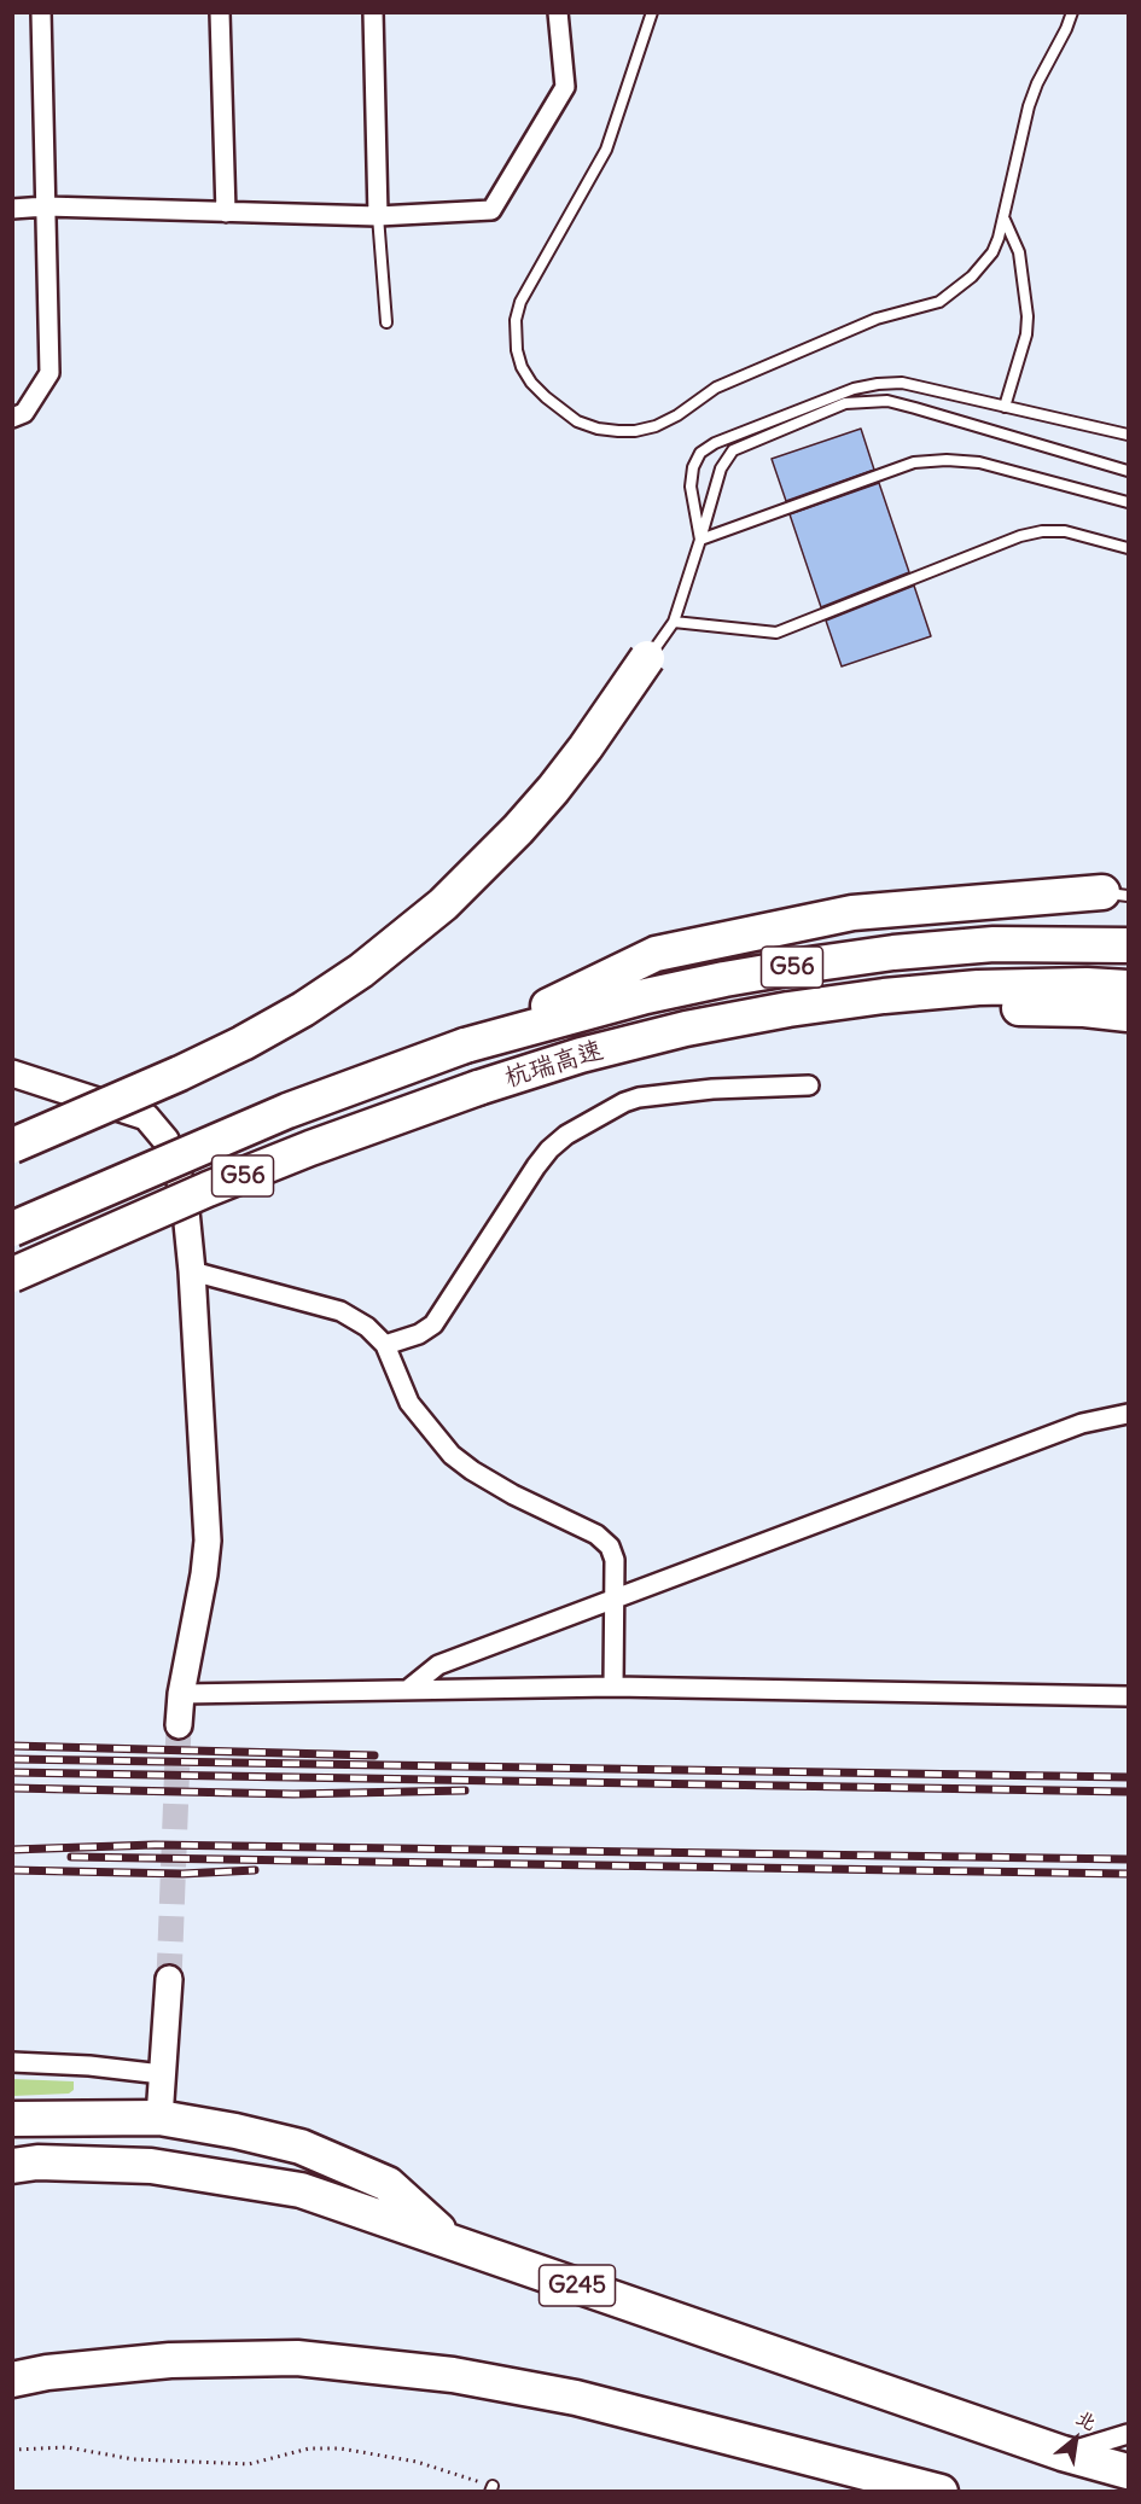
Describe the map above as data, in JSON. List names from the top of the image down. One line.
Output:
{"streets":{"highway":["G56","杭瑞高速","G245"]},"north":"top right"}
